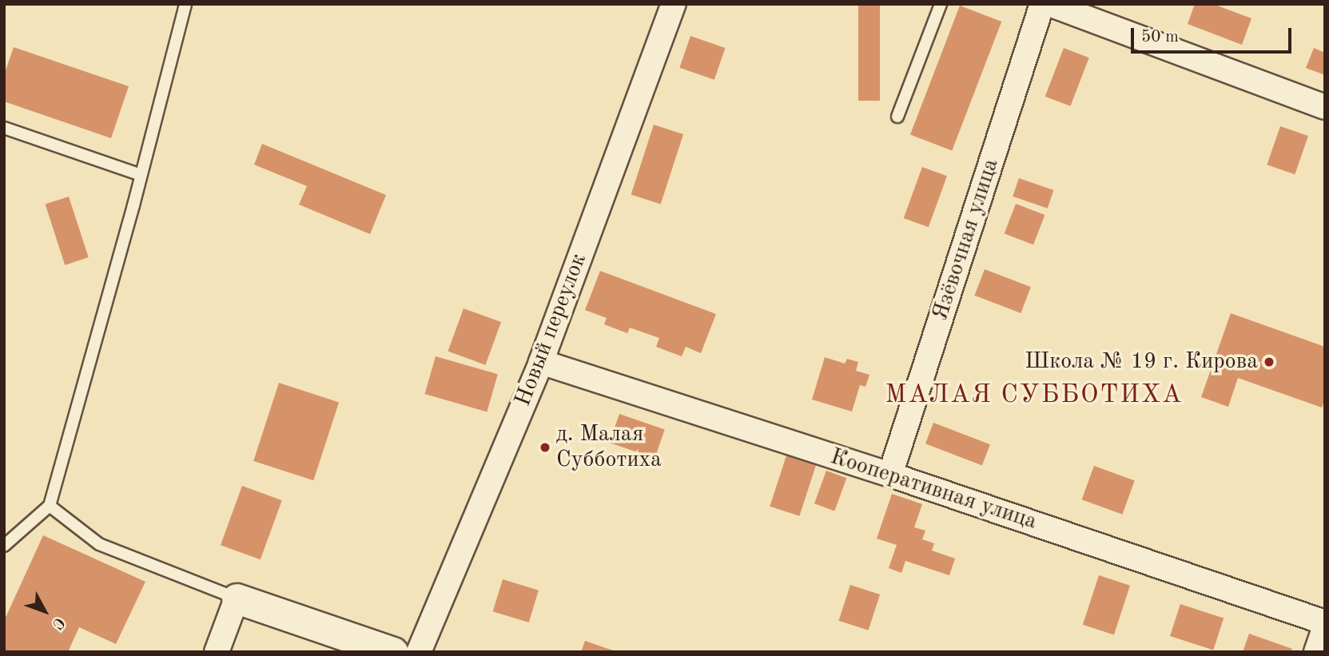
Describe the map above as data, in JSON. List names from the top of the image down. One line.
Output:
{"streets":{"street":["Язёвочная улица","Новый переулок","Кооперативная улица"]},"crossings":[["Язёвочная улица","Кооперативная улица"],["Новый переулок","Кооперативная улица"]],"districts":["МАЛАЯ СУББОТИХА"],"places":["Школа № 19 г. Кирова","д. Малая Субботиха"],"scale_bar":"50 m","north":"bottom right"}
